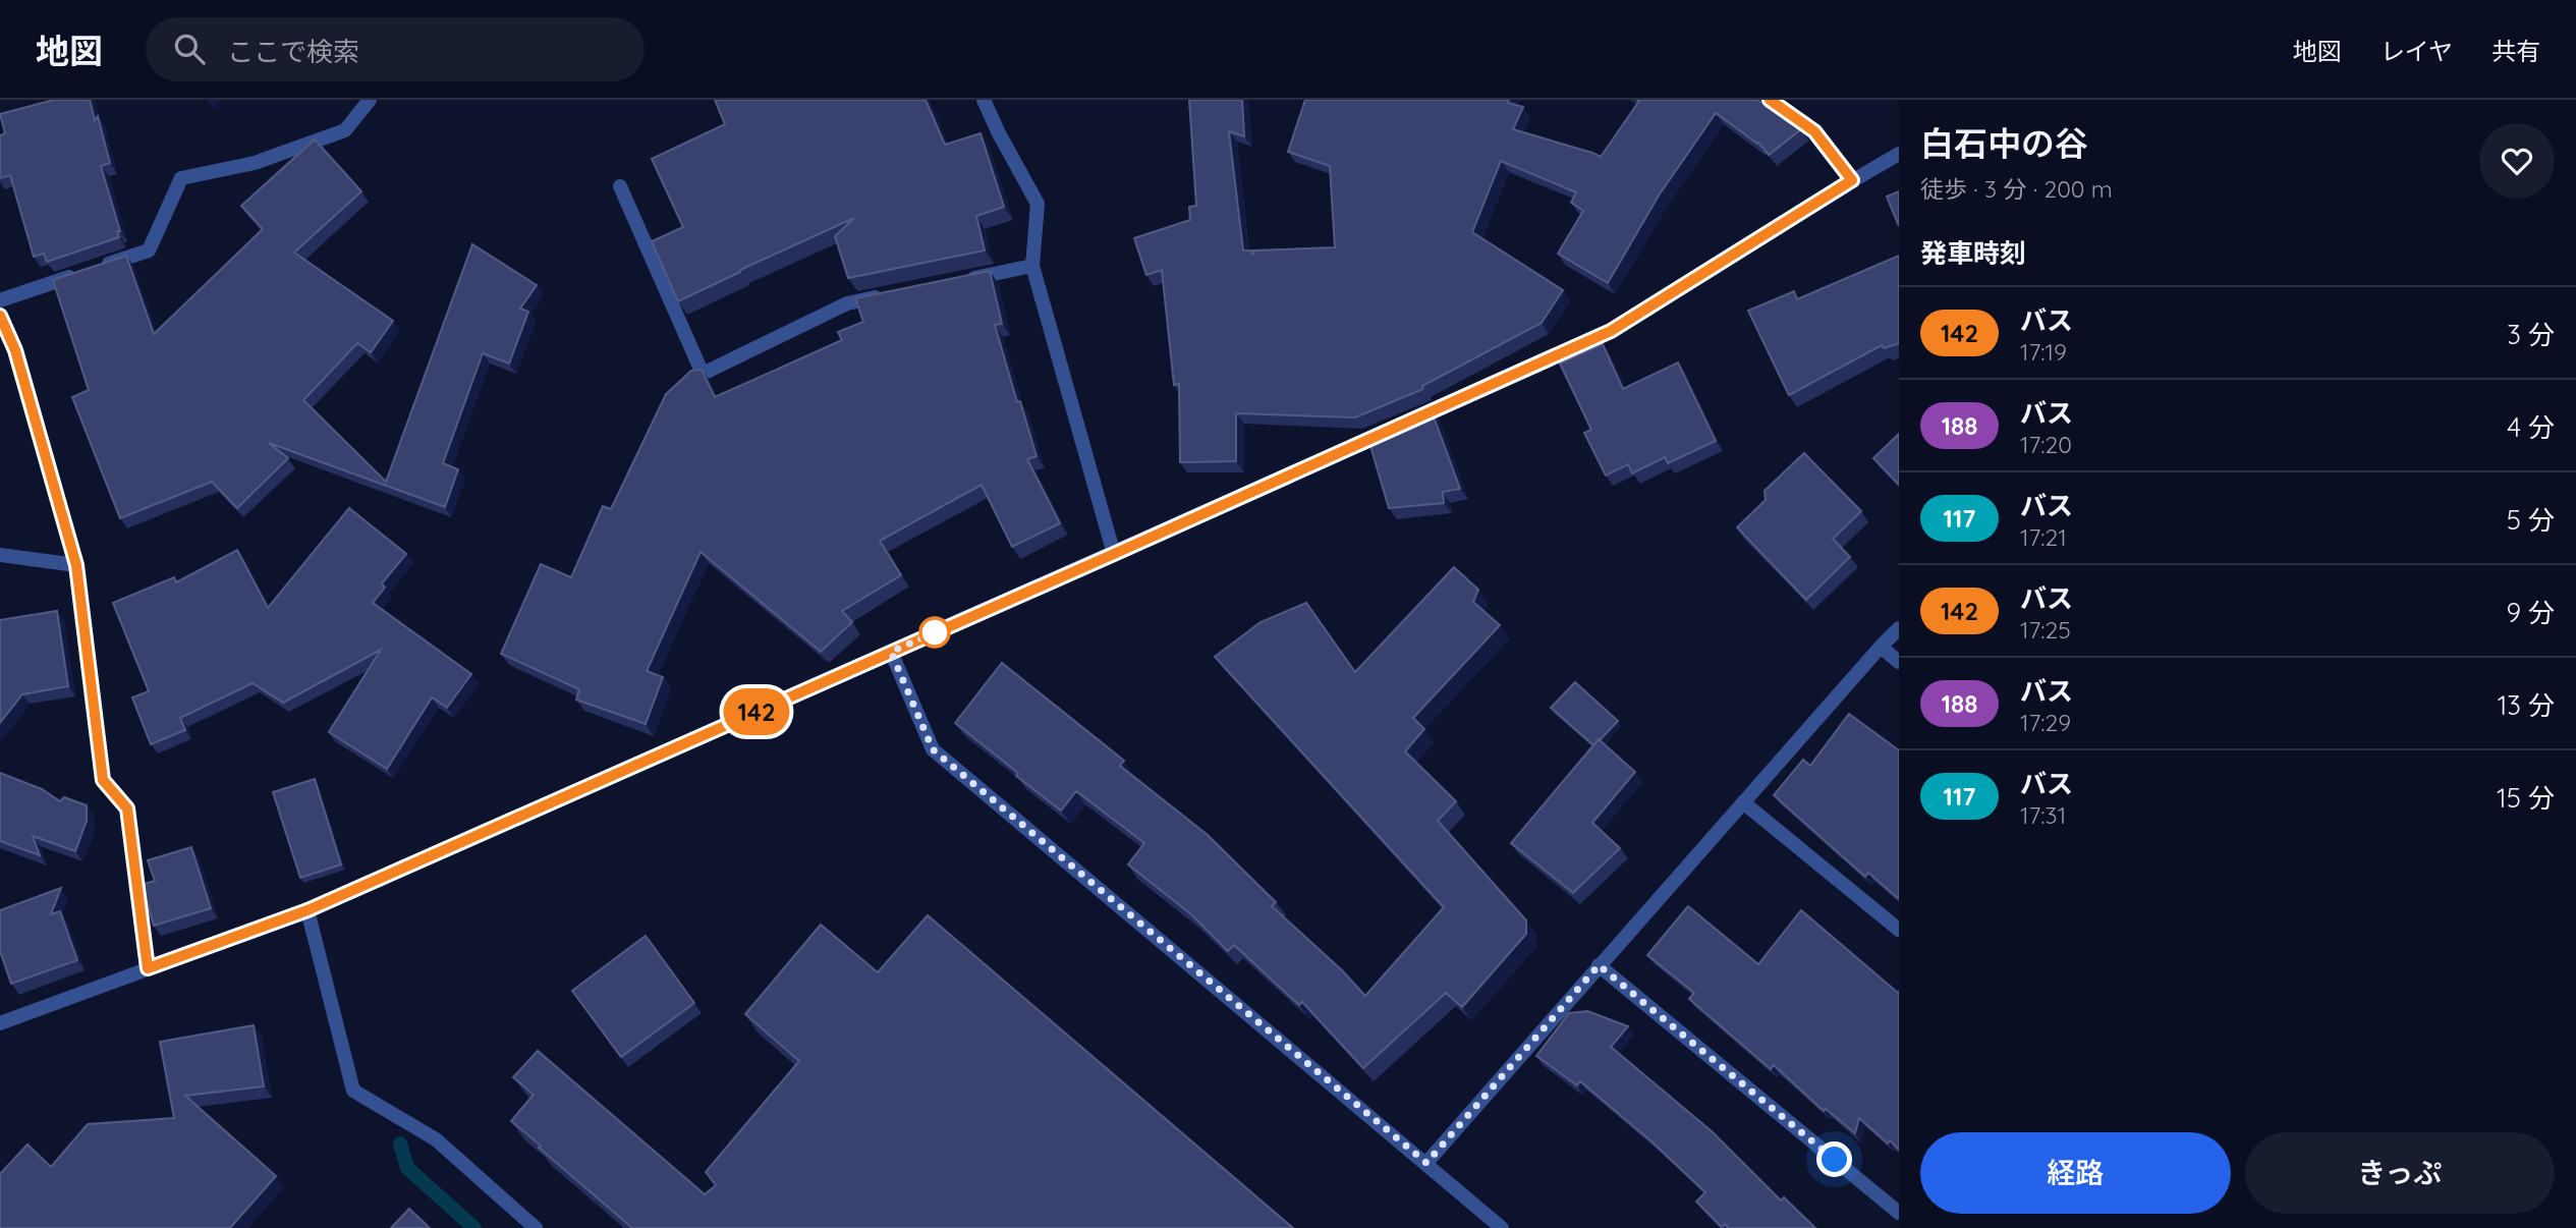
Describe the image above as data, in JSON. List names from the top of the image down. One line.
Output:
{"lines":["bus line 142"],"page":{"header":"地図","search":"ここで検索","nav":["地図","レイヤ","共有"],"on_map":"142","heading":[["白石中の谷","徒歩 · 3 分 · 200 m"],"発車時刻"],"list":[{"mark":"142","name":"バス","note":"17:19","value":"3 分"},{"mark":"188","name":"バス","note":"17:20","value":"4 分"},{"mark":"117","name":"バス","note":"17:21","value":"5 分"},{"mark":"142","name":"バス","note":"17:25","value":"9 分"},{"mark":"188","name":"バス","note":"17:29","value":"13 分"},{"mark":"117","name":"バス","note":"17:31","value":"15 分"}],"buttons":["経路","きっぷ"]}}
